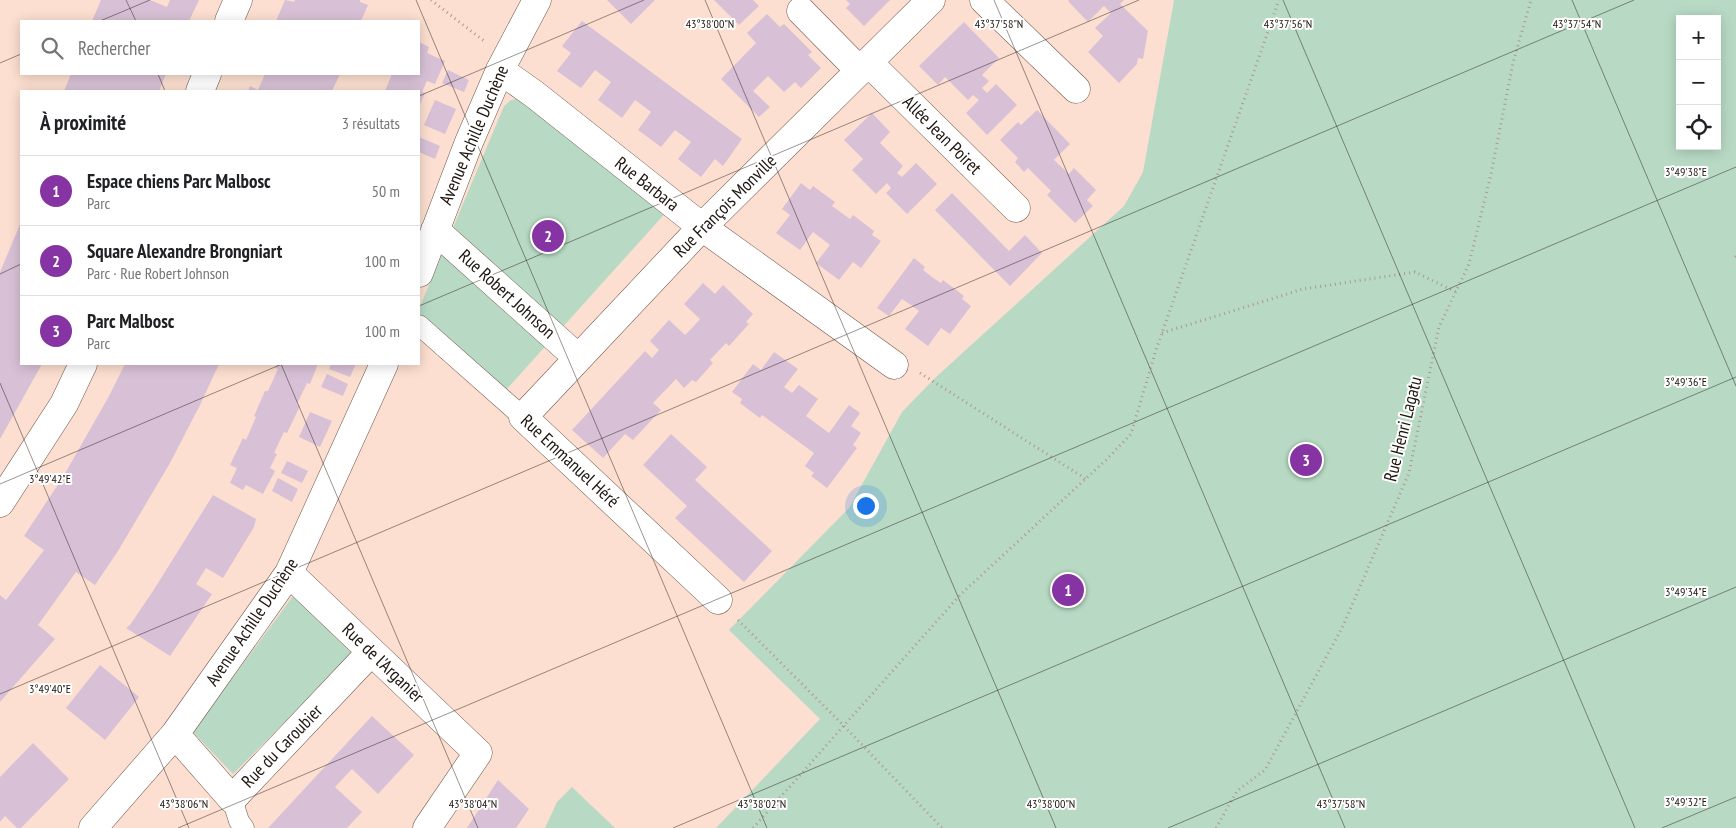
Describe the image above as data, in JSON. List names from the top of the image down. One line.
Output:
{"streets":{"street":["Avenue Achille Duchène","Allée Jean Poiret","Rue Barbara","Rue François Monville","Rue Robert Johnson","Rue Emmanuel Héré","Rue de l'Arganier","Rue du Caroubier"],"path":["Rue Henri Lagatu"]},"crossings":[["Avenue Achille Duchène","Rue Barbara"],["Avenue Achille Duchène","Rue Robert Johnson"],["Avenue Achille Duchène","Rue de l'Arganier"],["Avenue Achille Duchène","Rue du Caroubier"],["Allée Jean Poiret","Rue François Monville"],["Rue Barbara","Rue François Monville"],["Rue François Monville","Rue Robert Johnson"],["Rue François Monville","Rue Emmanuel Héré"],["Rue de l'Arganier","Rue du Caroubier"]],"page":{"map_buttons":["+","−"],"search":"Rechercher","heading":["À proximité","3 résultats"],"list":[{"mark":"1","name":"Espace chiens Parc Malbosc","note":"Parc","value":"50 m"},{"mark":"2","name":"Square Alexandre Brongniart","note":"Parc · Rue Robert Johnson","value":"100 m"},{"mark":"3","name":"Parc Malbosc","note":"Parc","value":"100 m"}],"pins":["2","3","1"]},"coordinates":["43°38'00\"N","43°37'58\"N","43°37'56\"N","43°37'54\"N","3°49'38\"E","3°49'36\"E","3°49'42\"E","3°49'34\"E","3°49'40\"E","3°49'32\"E","43°38'06\"N","43°38'04\"N","43°38'02\"N"]}
